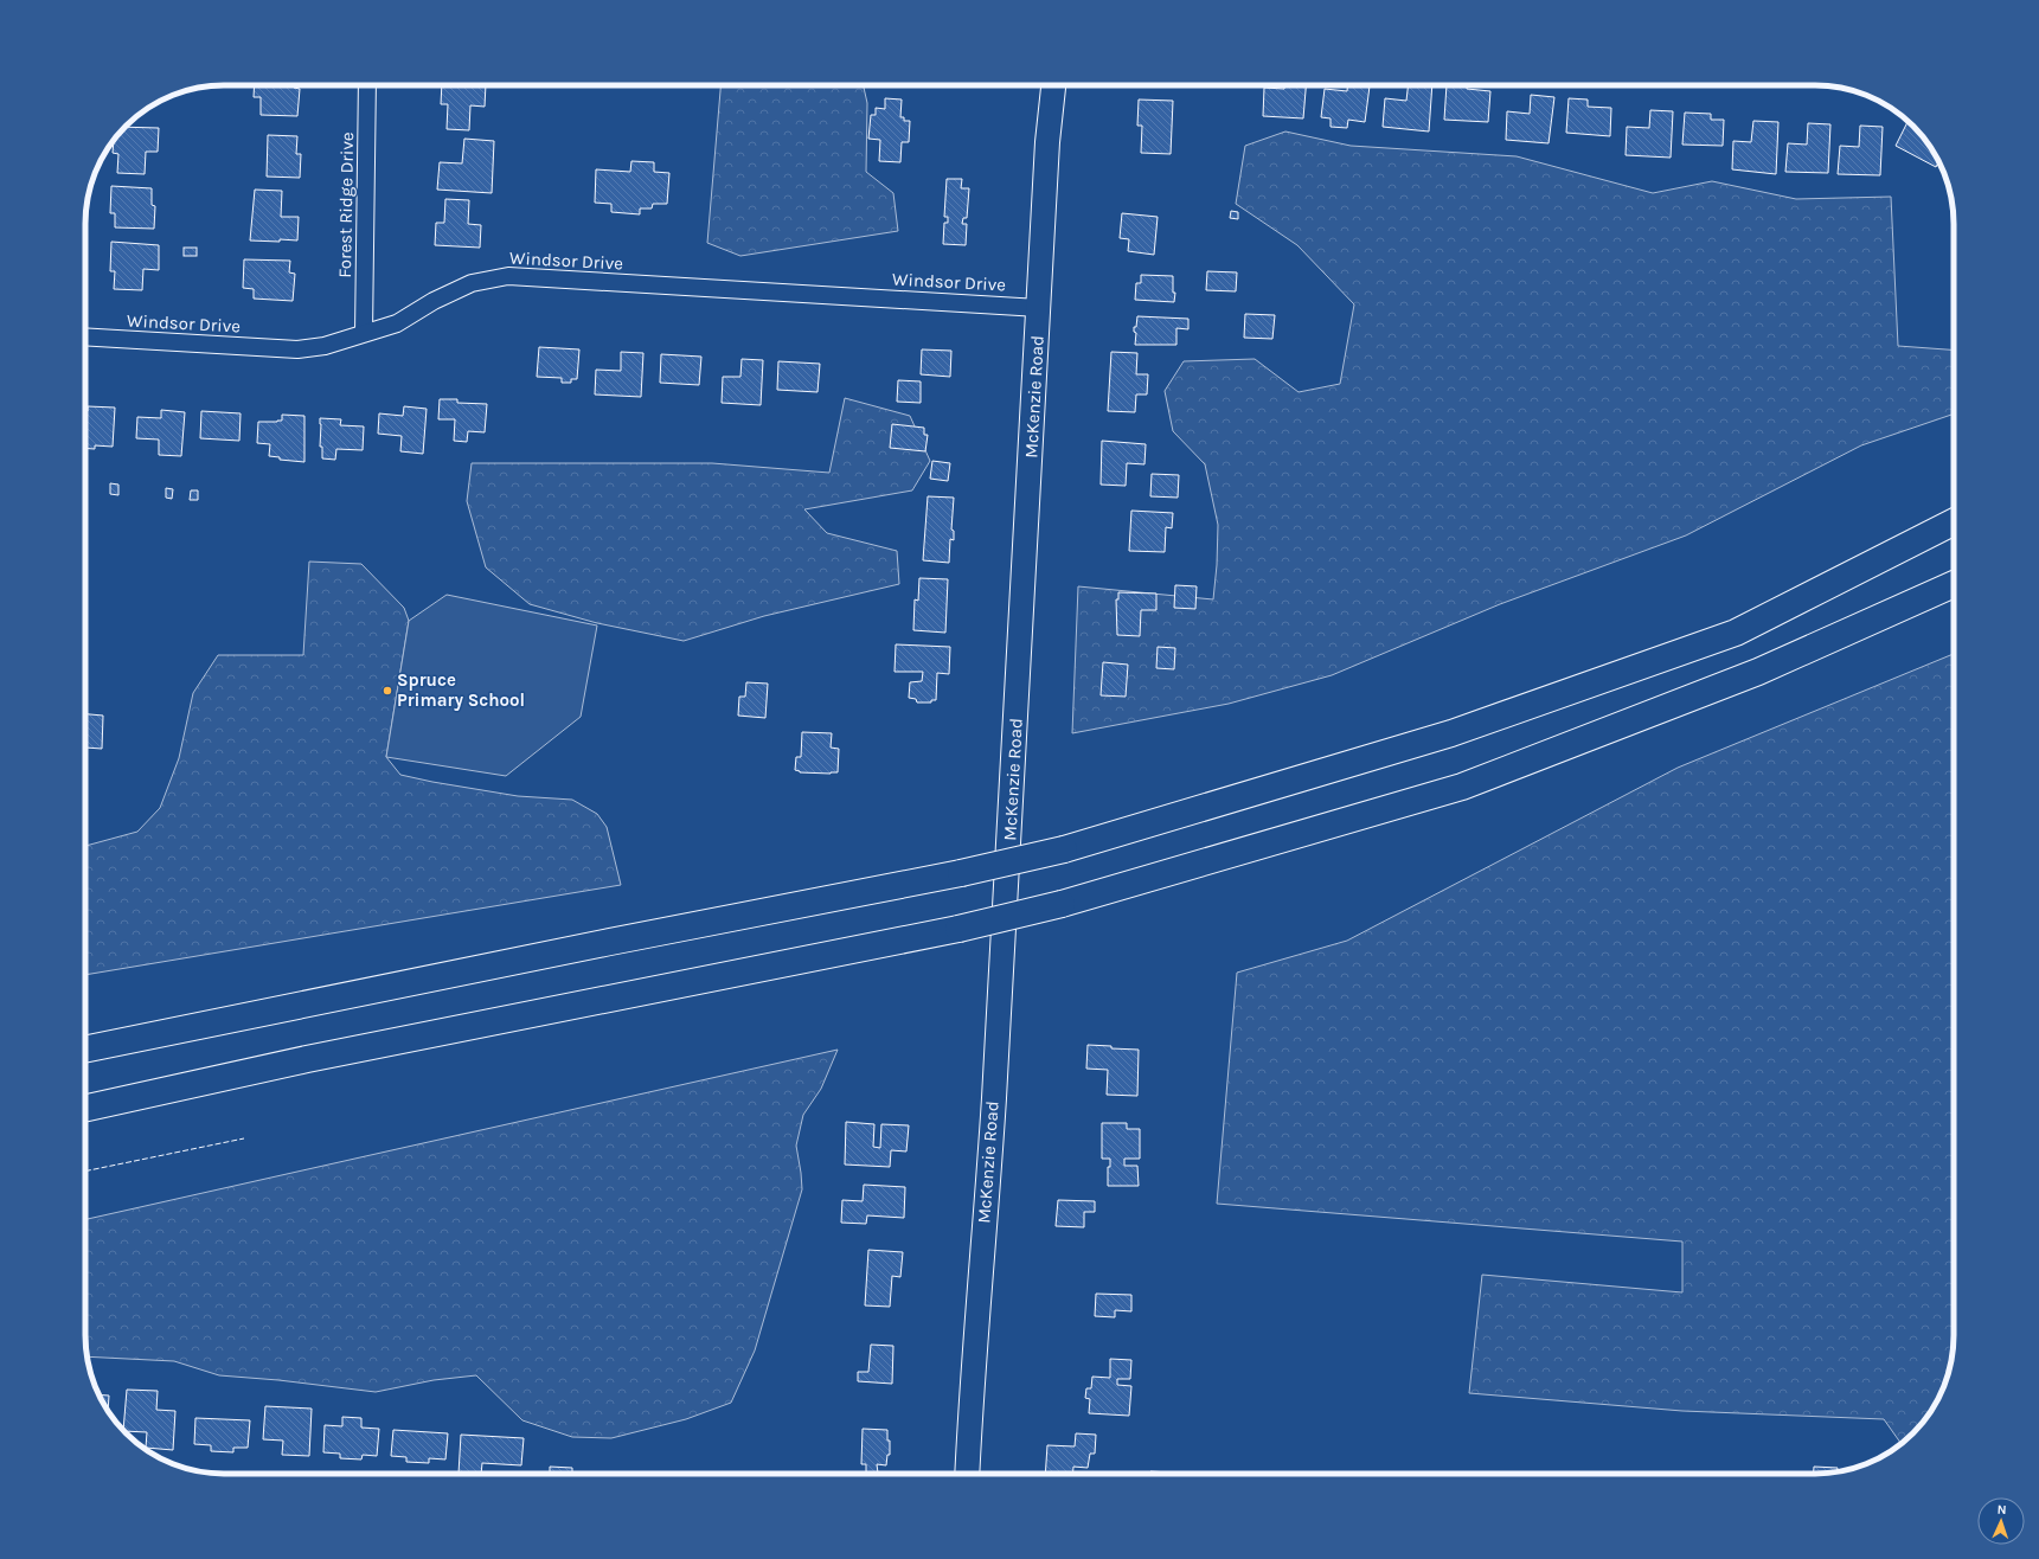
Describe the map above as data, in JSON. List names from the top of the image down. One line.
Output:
{"streets":{"street":["Forest Ridge Drive","Windsor Drive","McKenzie Road"]},"crossings":[["Forest Ridge Drive","Windsor Drive"],["Windsor Drive","McKenzie Road"]],"places":["Spruce Primary School"],"north":"top"}
